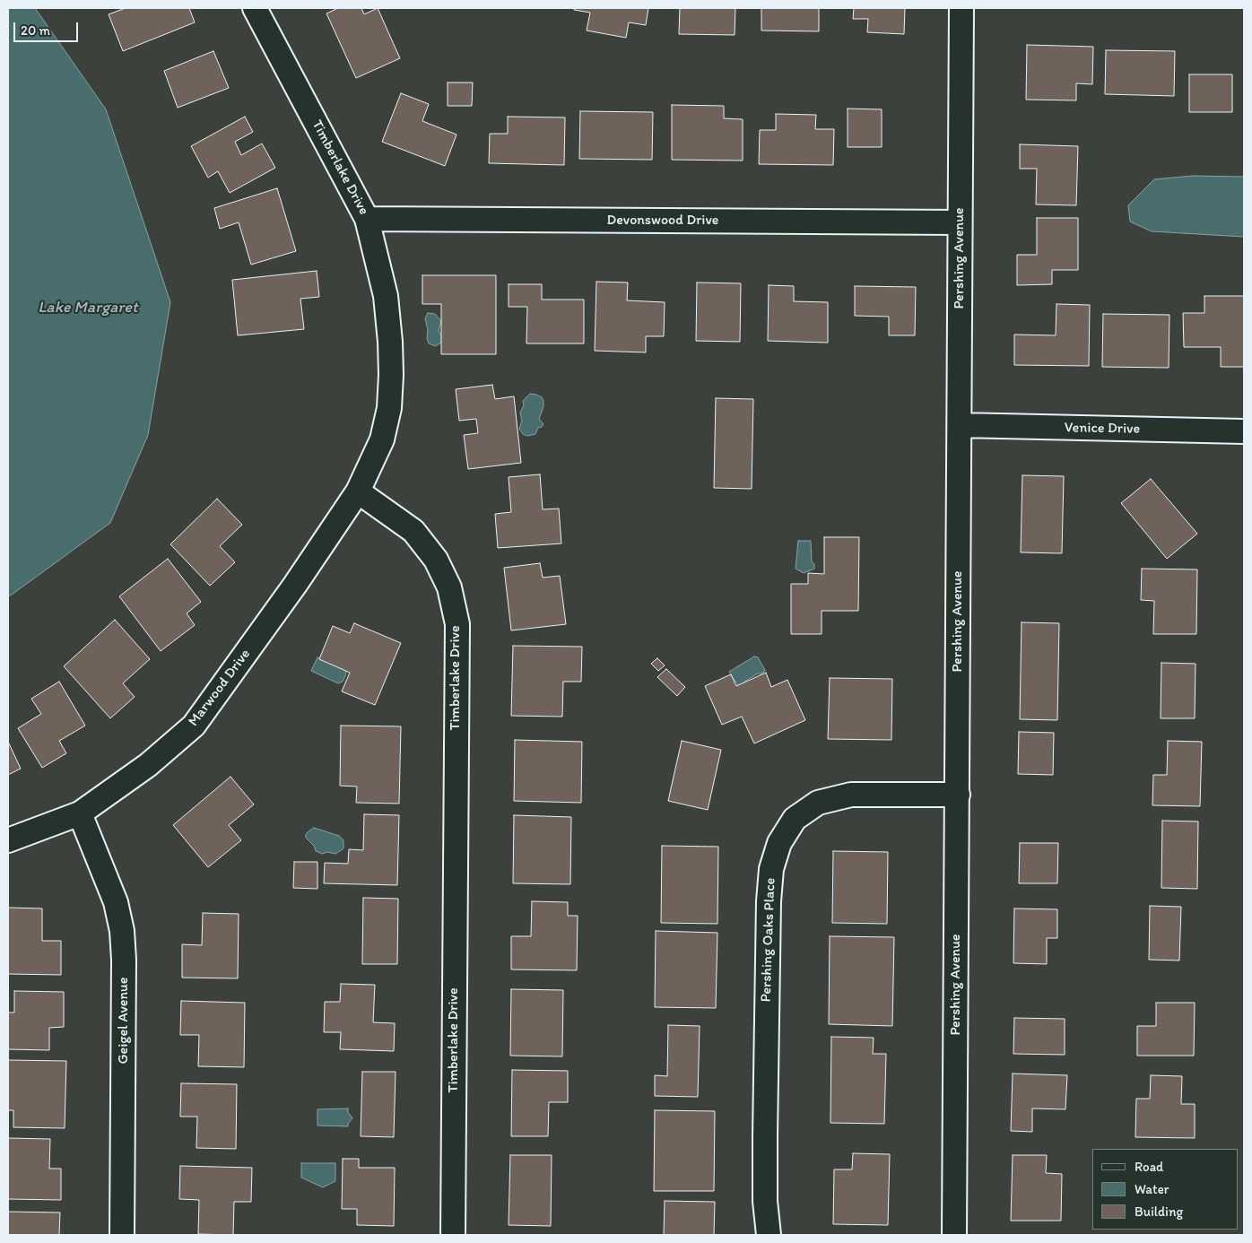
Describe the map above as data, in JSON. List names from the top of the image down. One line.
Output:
{"streets":{"street":["Timberlake Drive","Devonswood Drive","Pershing Avenue","Venice Drive","Marwood Drive","Pershing Oaks Place","Geigel Avenue"]},"crossings":[["Timberlake Drive","Devonswood Drive"],["Timberlake Drive","Marwood Drive"],["Devonswood Drive","Pershing Avenue"],["Pershing Avenue","Venice Drive"],["Pershing Avenue","Pershing Oaks Place"],["Marwood Drive","Geigel Avenue"]],"water":["Lake Margaret"],"legend":["Road","Water","Building"],"scale_bar":"20 m"}
